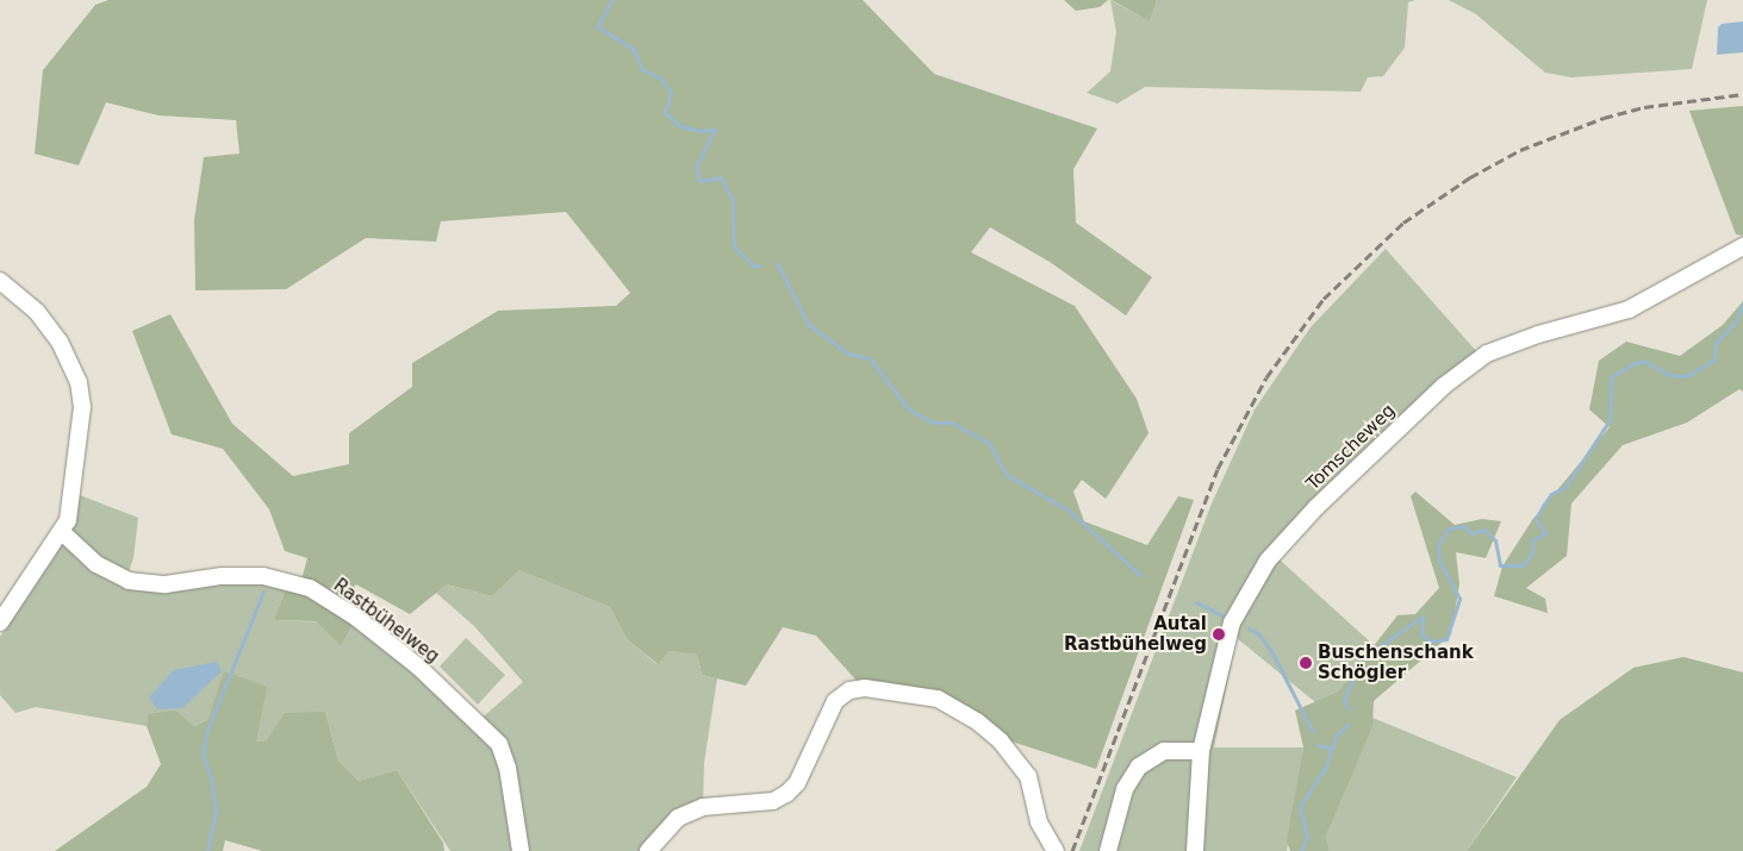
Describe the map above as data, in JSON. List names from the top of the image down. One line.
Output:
{"streets":{"street":["Tomscheweg","Rastbühelweg"]},"places":["Autal Rastbühelweg","Buschenschank Schögler"]}
